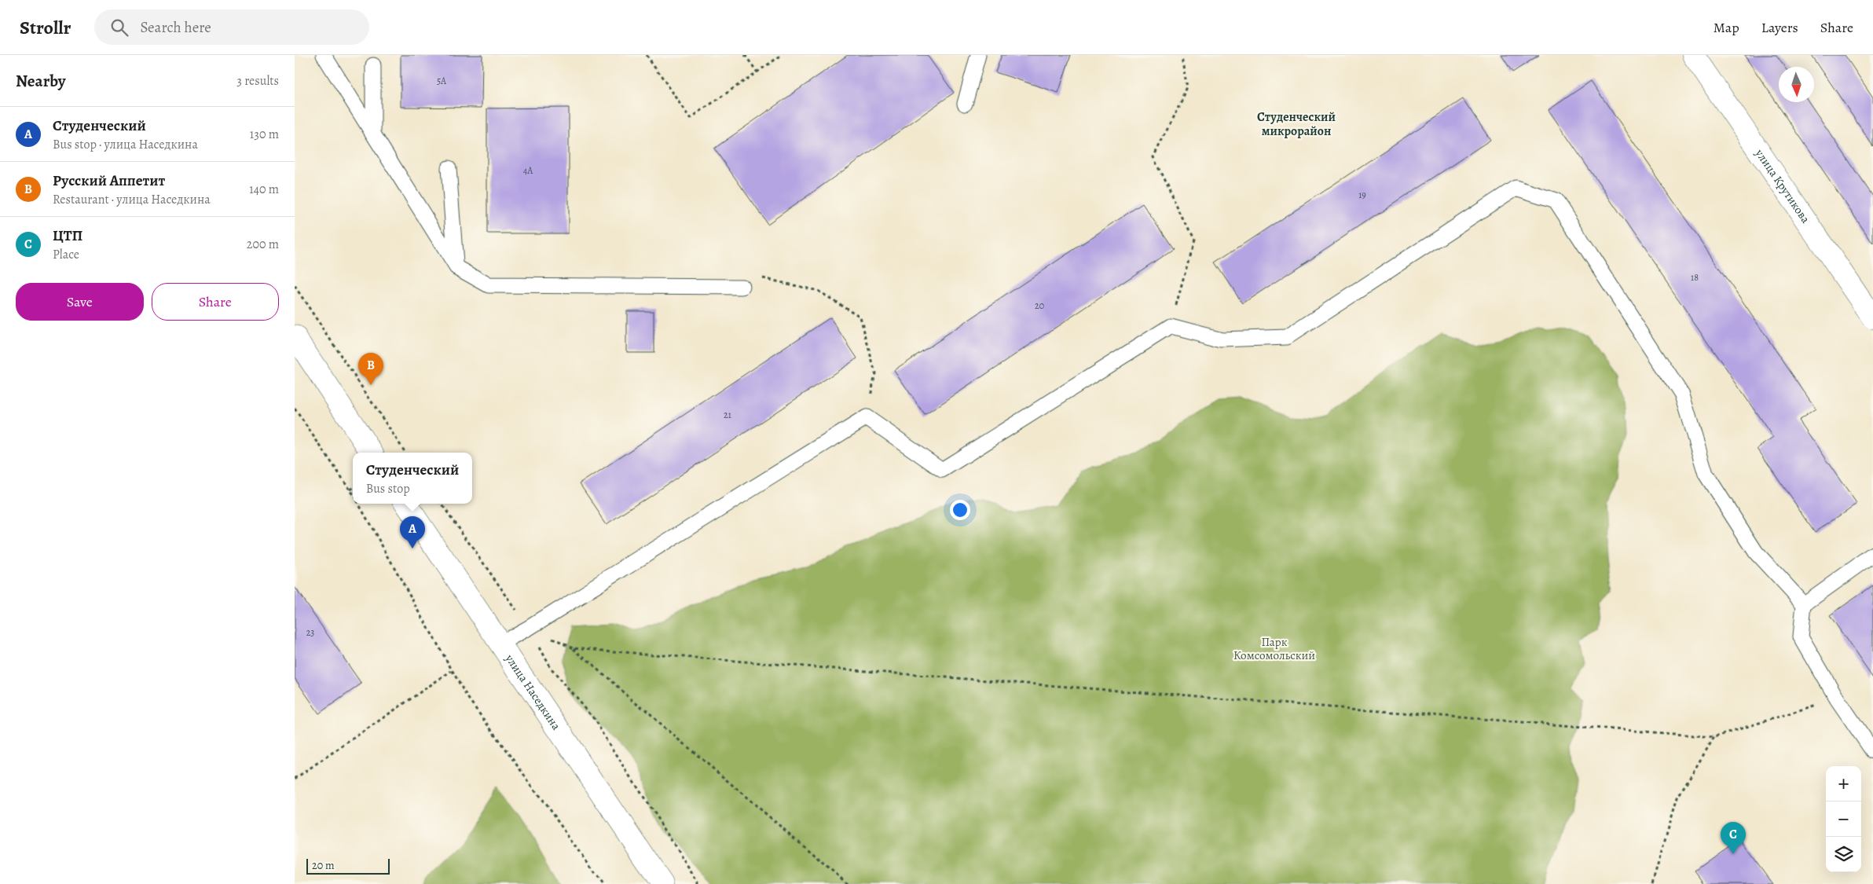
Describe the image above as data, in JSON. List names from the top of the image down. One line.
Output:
{"streets":{"main road":["улица Крутикова","улица Наседкина"]},"districts":["Студенческий микрорайон"],"parks":["Парк Комсомольский"],"house_numbers":["5А","4А","19","18","20","21","23"],"scale_bar":"20 m","north":"bottom","page":{"header":"Strollr","search":"Search here","nav":["Map","Layers","Share"],"heading":["Nearby","3 results"],"list":[{"mark":"A","name":"Студенческий","note":"Bus stop · улица Наседкина","value":"130 m"},{"mark":"B","name":"Русский Аппетит","note":"Restaurant · улица Наседкина","value":"140 m"},{"mark":"C","name":"ЦТП","note":"Place","value":"200 m"}],"buttons":["Save","Share"],"pins":["B","A","C"],"popup":["Студенческий","Bus stop"],"map_buttons":["+","−"],"scale":"20 m"}}
